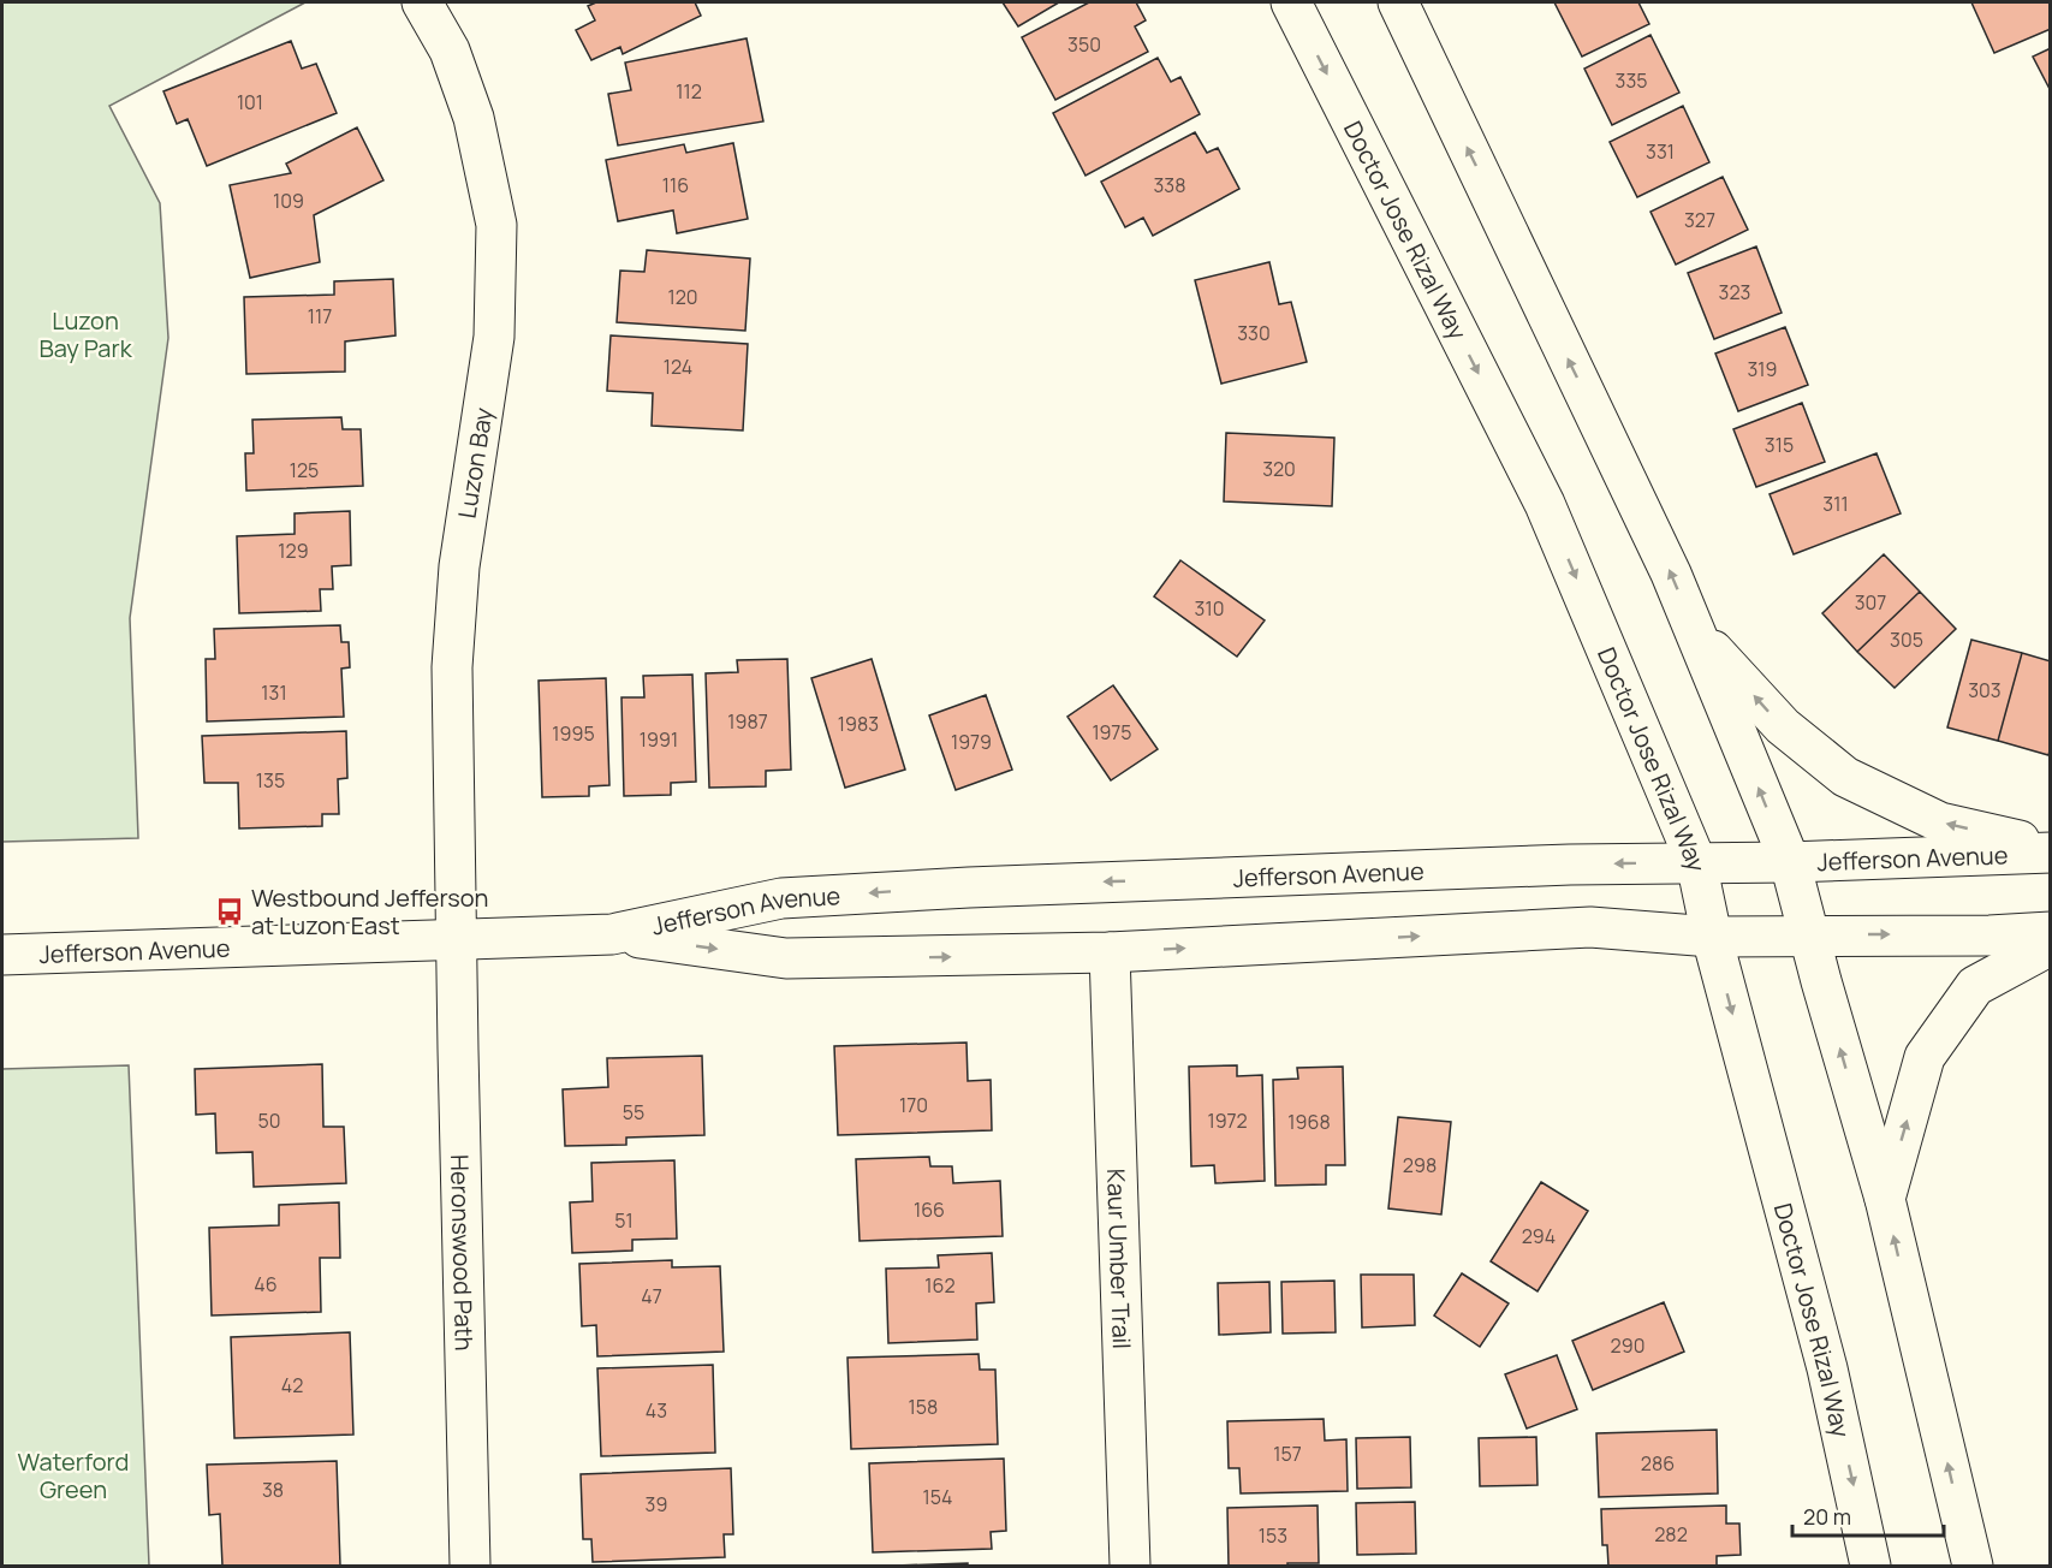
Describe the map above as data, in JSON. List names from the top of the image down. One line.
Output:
{"streets":{"street":["Doctor Jose Rizal Way","Luzon Bay","Jefferson Avenue","Heronswood Path","Kaur Umber Trail"]},"crossings":[["Doctor Jose Rizal Way","Jefferson Avenue"],["Luzon Bay","Jefferson Avenue"],["Luzon Bay","Heronswood Path"],["Jefferson Avenue","Heronswood Path"],["Jefferson Avenue","Kaur Umber Trail"]],"parks":["Luzon Bay Park","Waterford Green"],"places":{"bus stop":["Westbound Jefferson at Luzon East"]},"house_numbers":["350","335","112","101","331","116","338","109","327","323","120","117","330","124","319","315","320","125","311","129","307","310","305","303","131","1987","1983","1975","1995","1991","1979","135","170","55","50","1972","1968","298","166","51","294","46","162","47","290","42","158","43","157","286","38","154","39","282","153"],"scale_bar":"20 m"}
